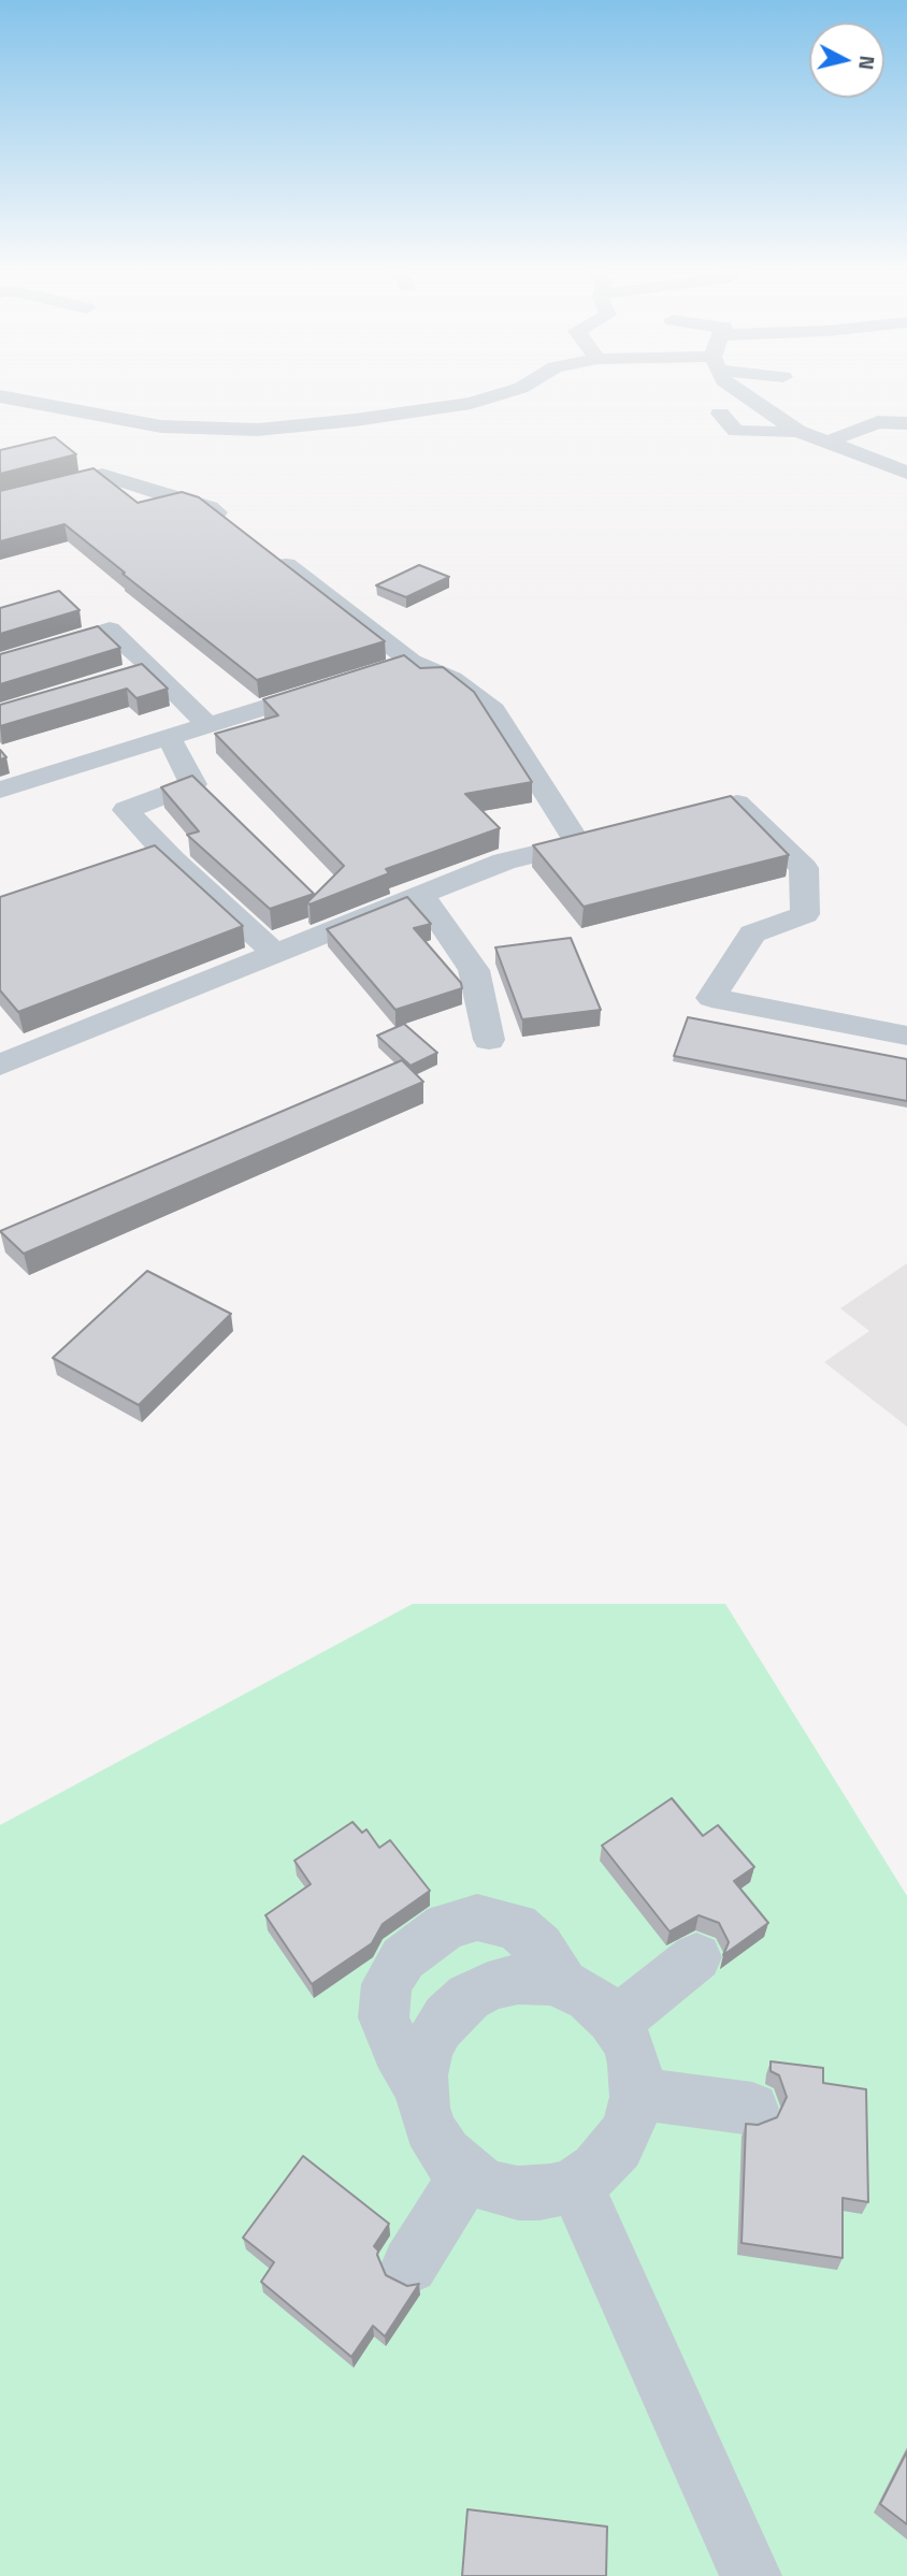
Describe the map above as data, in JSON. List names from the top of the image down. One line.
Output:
{"north":"right"}
